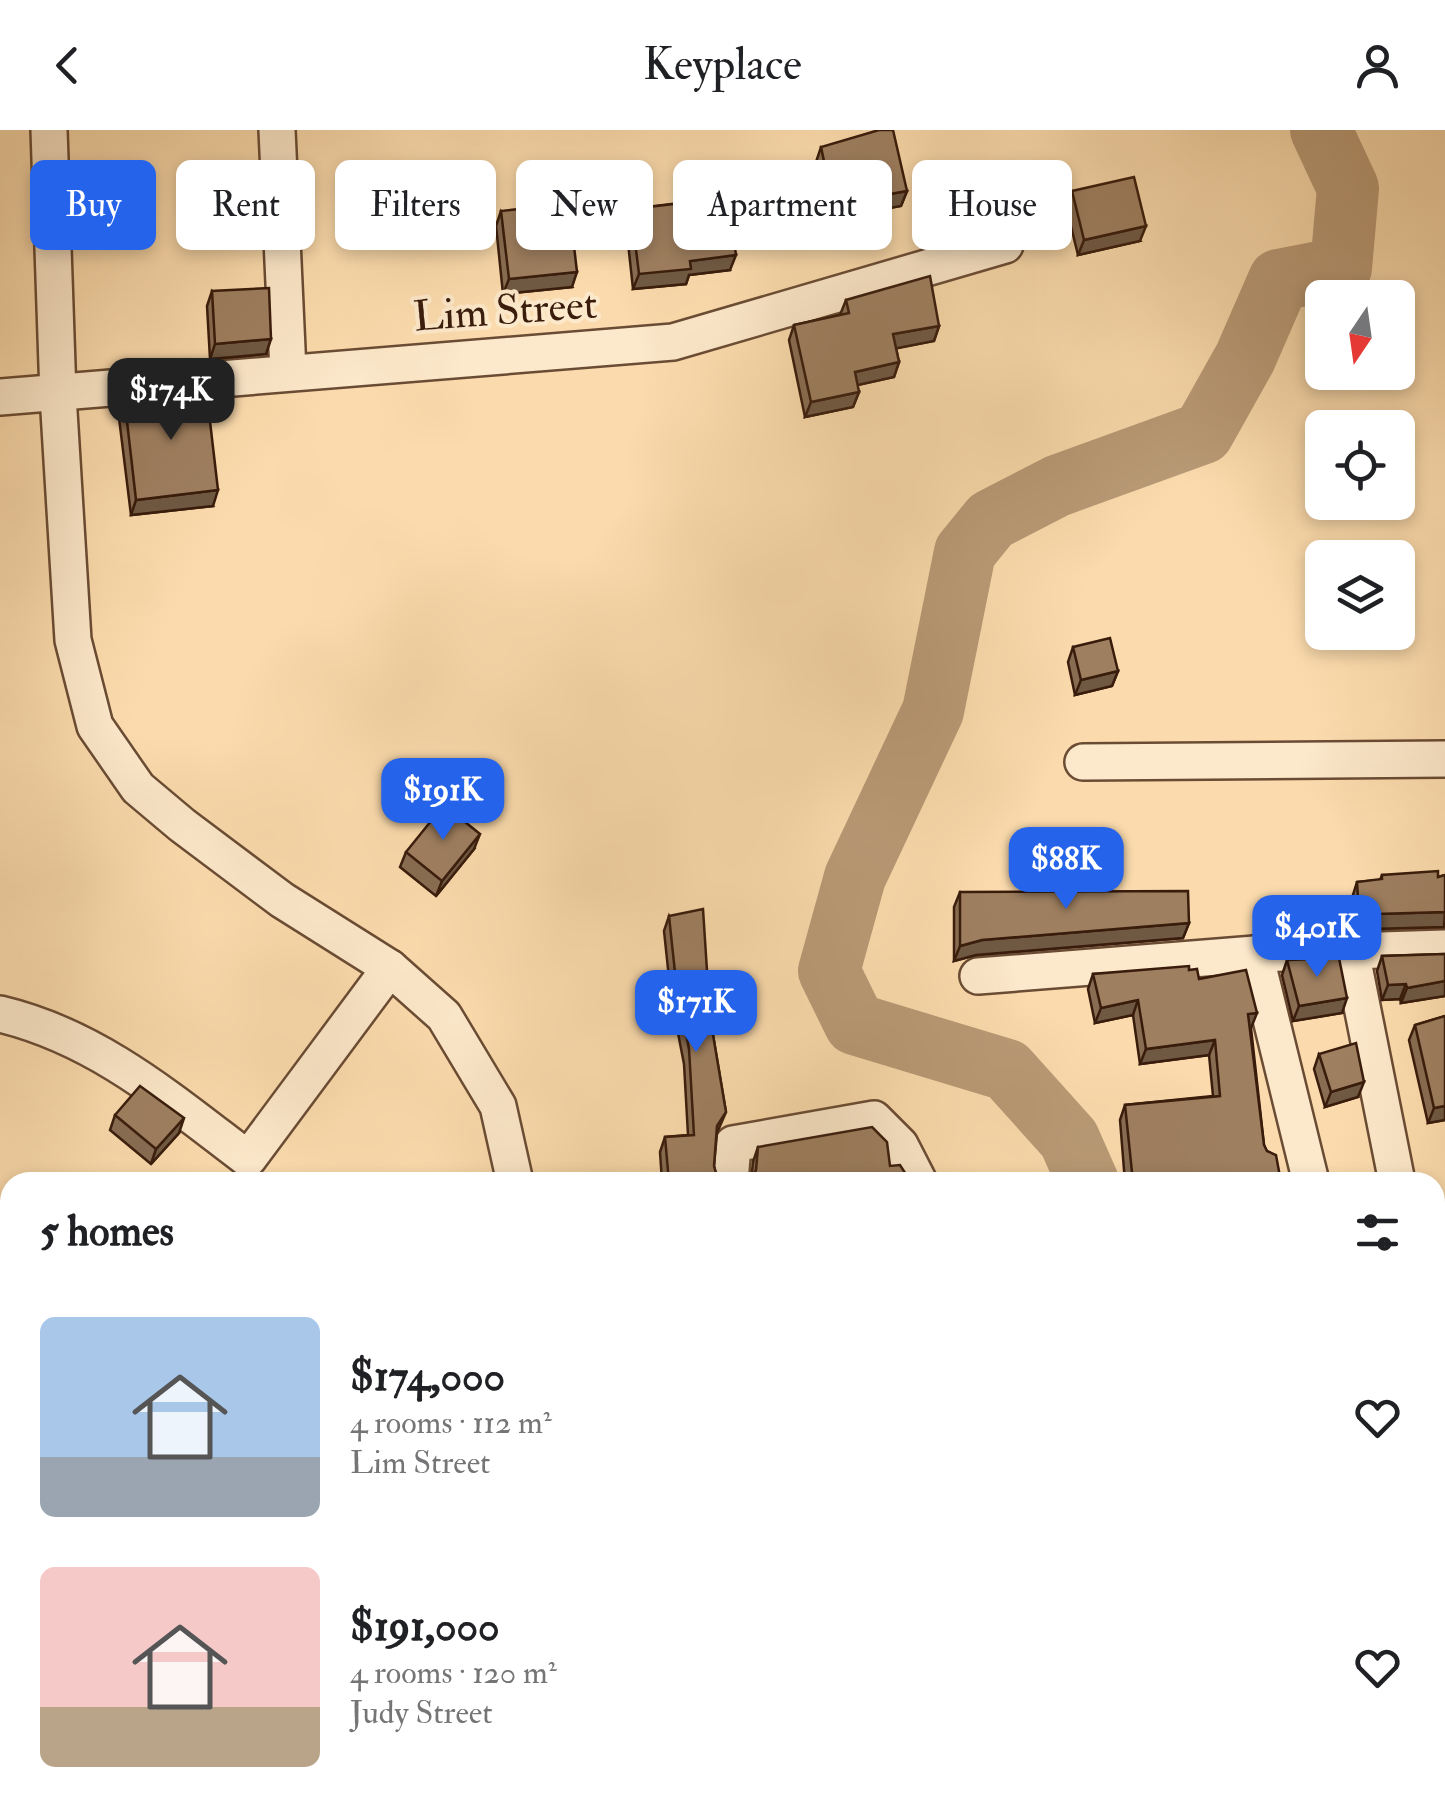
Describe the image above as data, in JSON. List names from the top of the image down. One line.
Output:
{"streets":{"street":["Lim Street"]},"north":"bottom","page":{"header":"Keyplace","chip":["Buy","Rent","Filters","New","Apartment","House"],"price":["$174K","$191K","$88K","$401K","$171K"],"heading":"5 homes","list":[{"name":"$174,000","note":"4 rooms · 112 m² · Lim Street"},{"name":"$191,000","note":"4 rooms · 120 m² · Judy Street"}]}}
